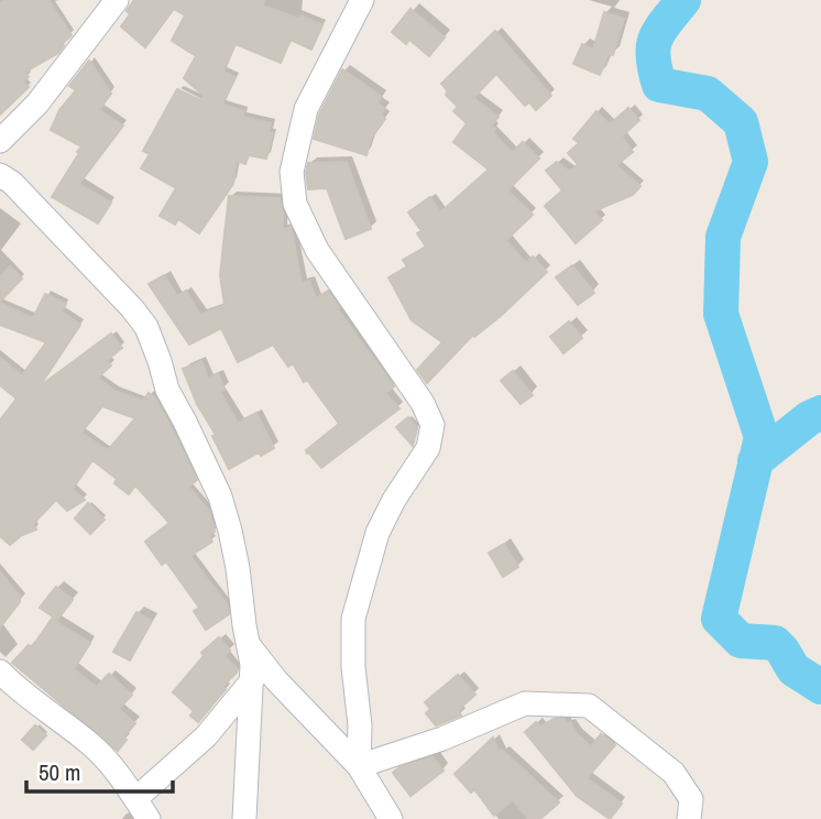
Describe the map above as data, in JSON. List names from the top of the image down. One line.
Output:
{"scale_bar":"50 m"}
